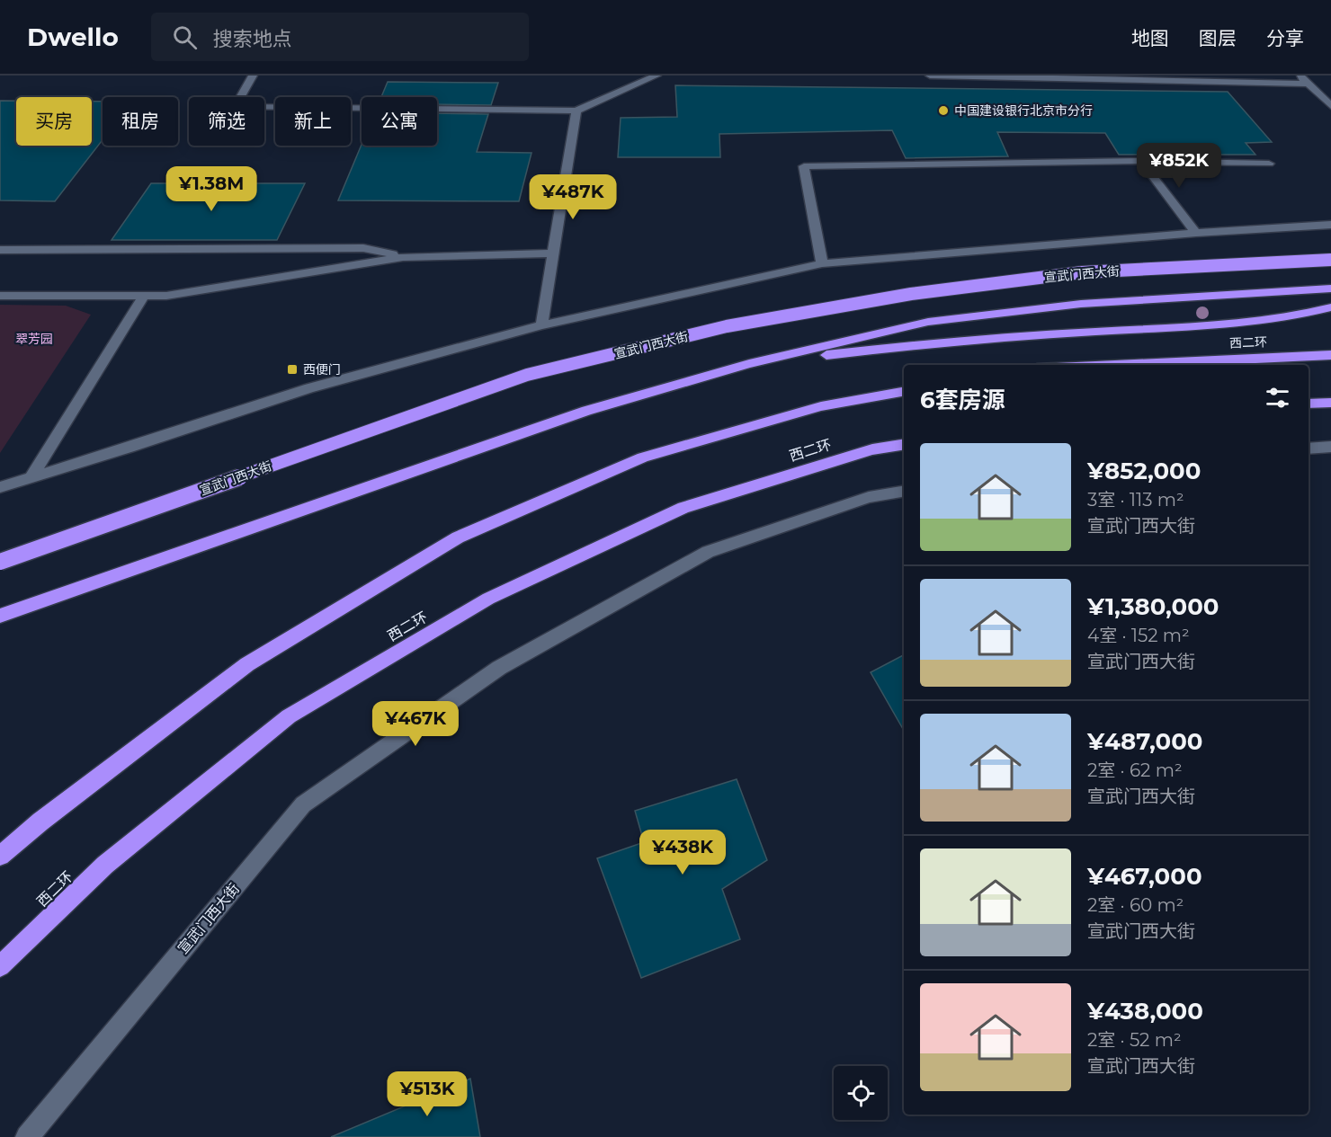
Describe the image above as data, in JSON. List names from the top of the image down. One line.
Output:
{"streets":{"highway":["宣武门西大街","西二环"]},"parks":["翠芳园"],"places":{"other":["中国建设银行北京市分行"],"transit":["西便门"]},"page":{"header":"Dwello","search":"搜索地点","nav":["地图","图层","分享"],"chip":["买房","租房","筛选","新上","公寓"],"price":["¥852K","¥1.38M","¥487K","¥467K","¥438K","¥513K"],"heading":"6套房源","list":[{"name":"¥852,000","note":"3室 · 113 m² · 宣武门西大街"},{"name":"¥1,380,000","note":"4室 · 152 m² · 宣武门西大街"},{"name":"¥487,000","note":"2室 · 62 m² · 宣武门西大街"},{"name":"¥467,000","note":"2室 · 60 m² · 宣武门西大街"},{"name":"¥438,000","note":"2室 · 52 m² · 宣武门西大街"}]}}
